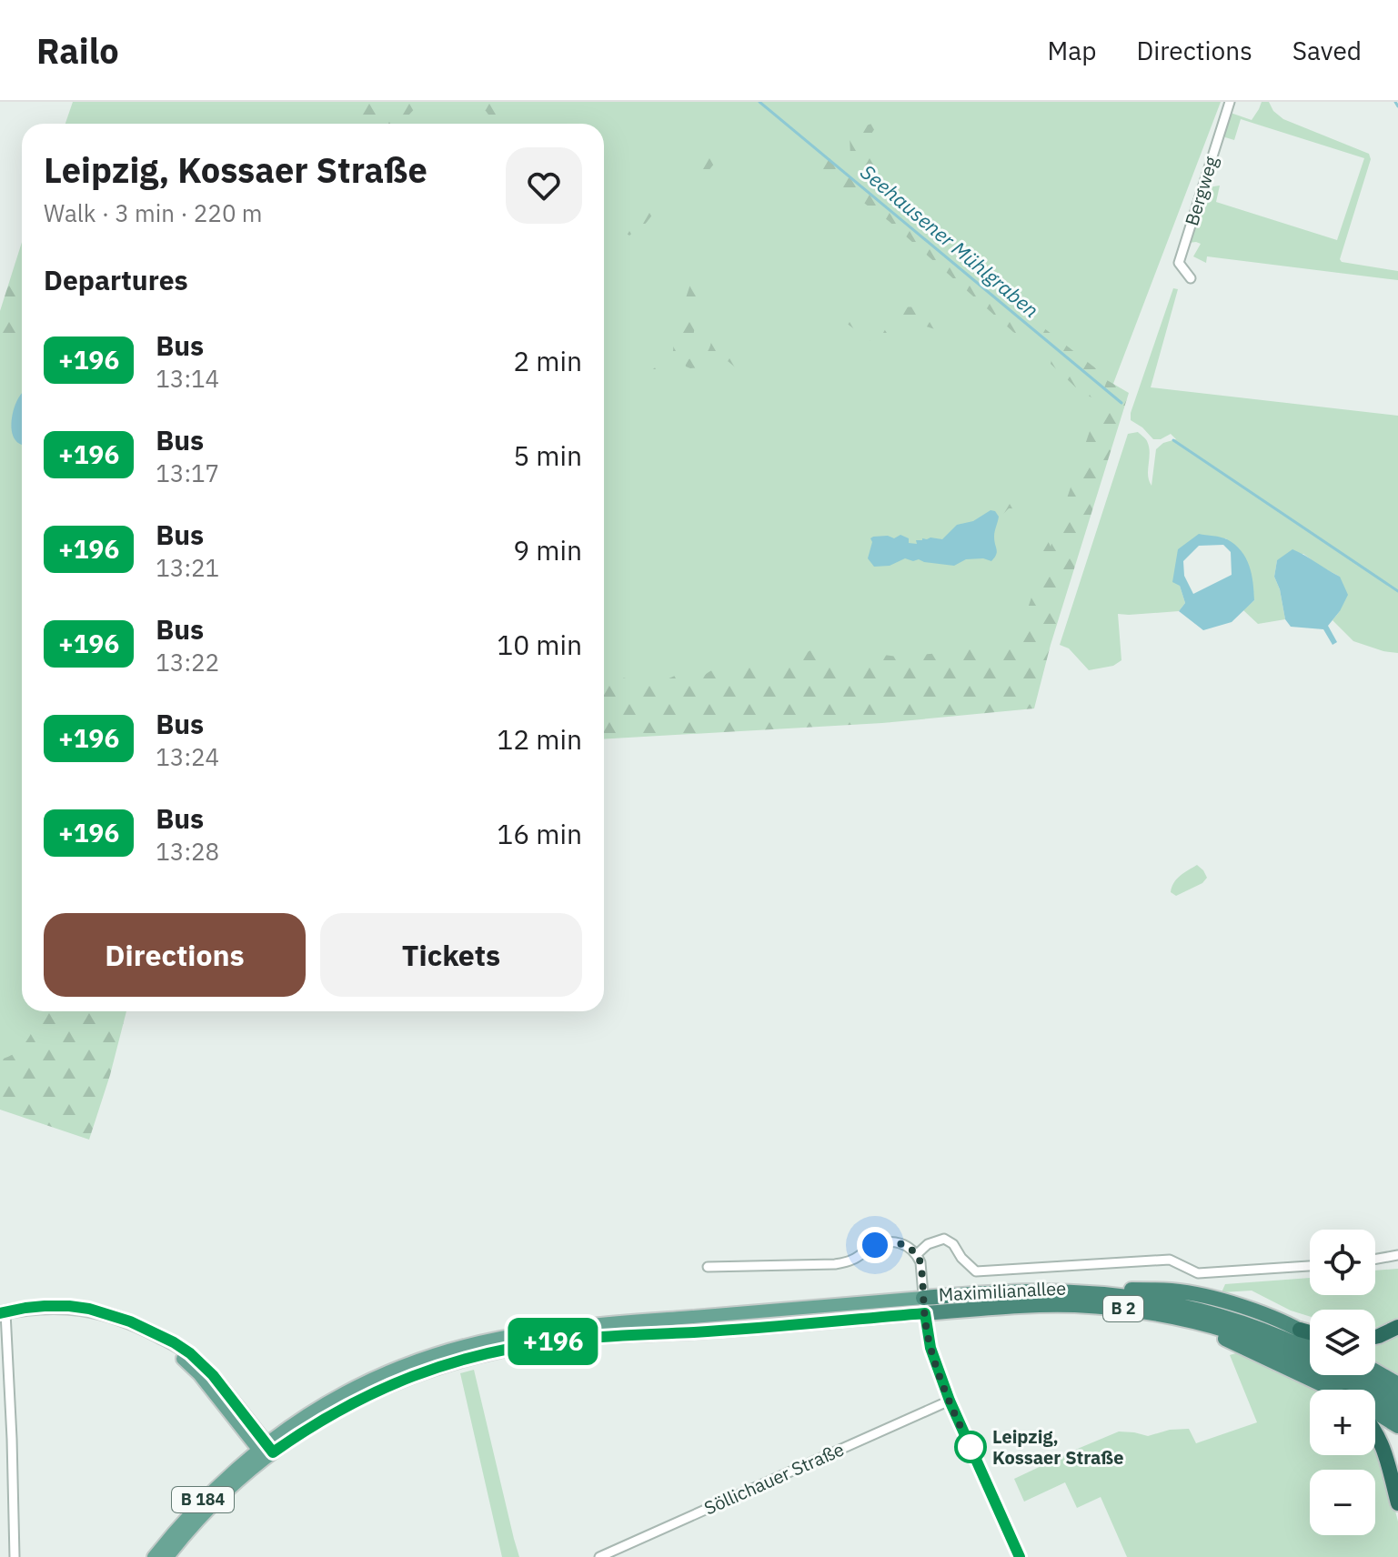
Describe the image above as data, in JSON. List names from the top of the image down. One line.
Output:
{"streets":{"highway":["Maximilianallee","B 2"],"main road":["B 184"],"street":["Bergweg","Söllichauer Straße"]},"crossings":[["Maximilianallee","B 184"]],"water":["Seehausener Mühlgraben"],"places":["Leipzig, Kossaer Straße"],"lines":["bus line +196"],"page":{"header":"Railo","nav":["Map","Directions","Saved"],"on_map":"+196","heading":[["Leipzig, Kossaer Straße","Walk · 3 min · 220 m"],"Departures"],"list":[{"mark":"+196","name":"Bus","note":"13:14","value":"2 min"},{"mark":"+196","name":"Bus","note":"13:17","value":"5 min"},{"mark":"+196","name":"Bus","note":"13:21","value":"9 min"},{"mark":"+196","name":"Bus","note":"13:22","value":"10 min"},{"mark":"+196","name":"Bus","note":"13:24","value":"12 min"},{"mark":"+196","name":"Bus","note":"13:28","value":"16 min"}],"buttons":["Directions","Tickets"],"map_buttons":["+","−"]}}
